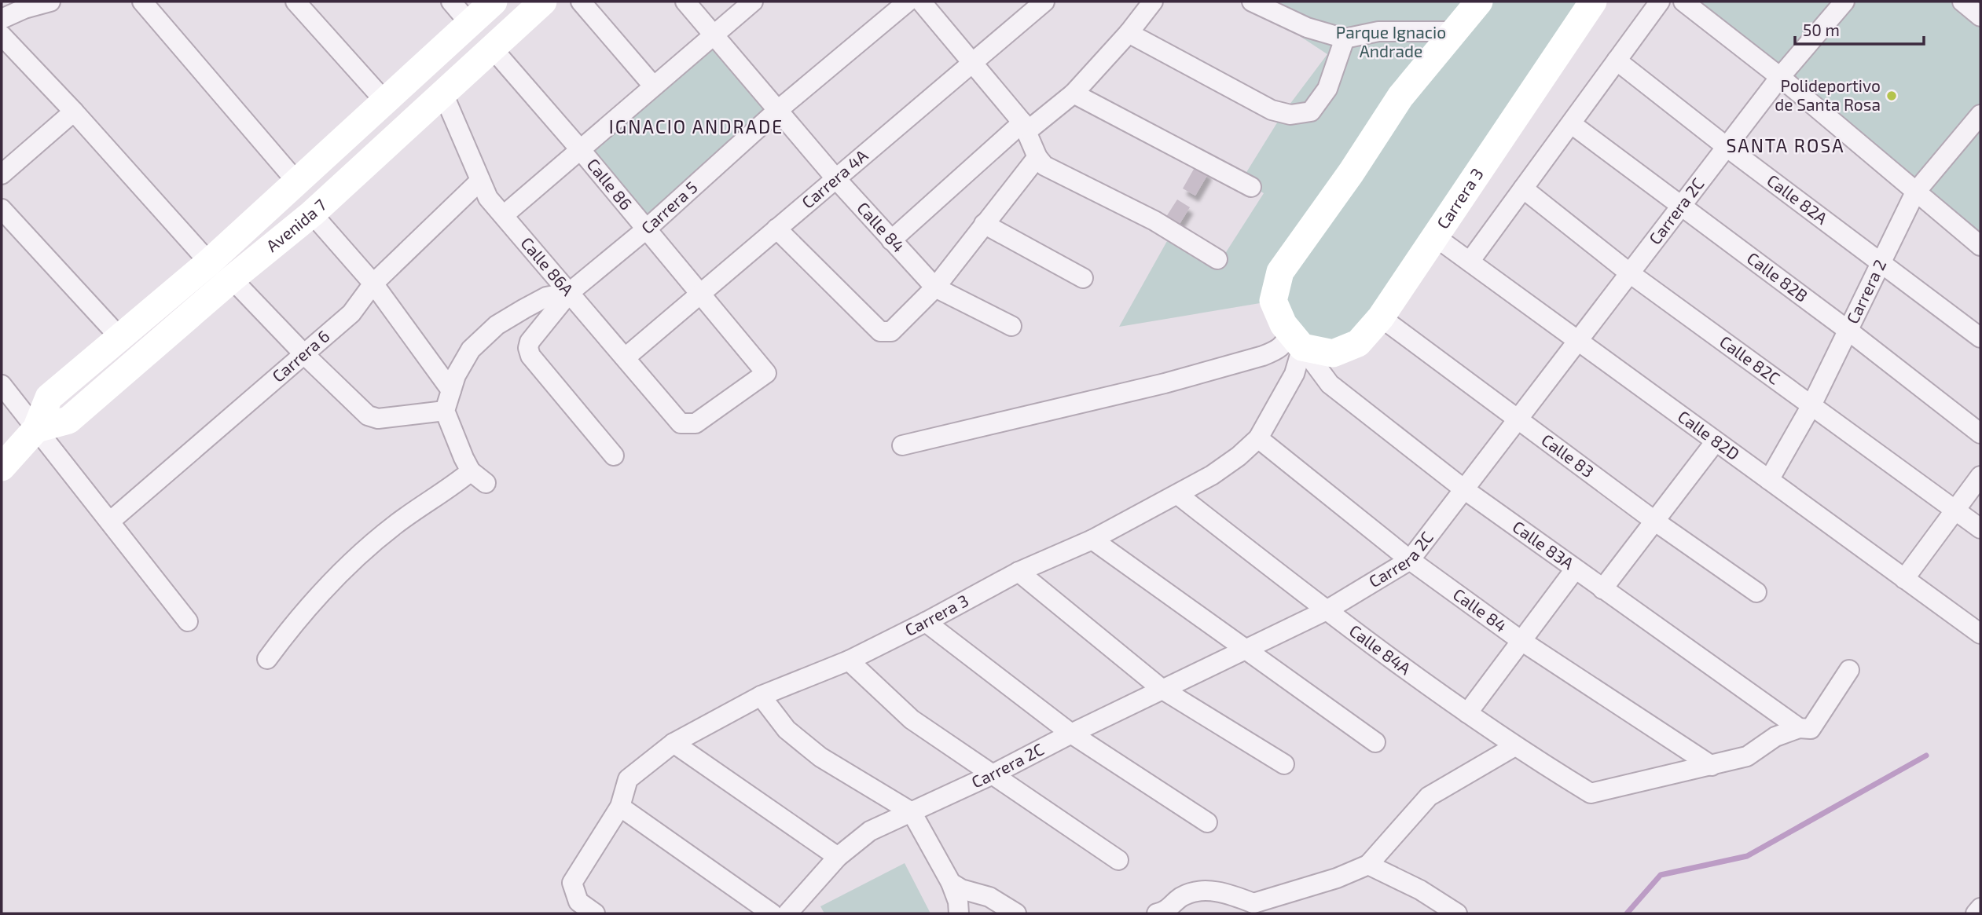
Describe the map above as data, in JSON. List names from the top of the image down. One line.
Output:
{"streets":{"main road":["Carrera 3","Avenida 7"],"street":["Carrera 4A","Calle 86","Calle 82A","Carrera 5","Carrera 2C","Calle 84","Calle 86A","Calle 82B","Carrera 2","Carrera 6","Calle 82C","Calle 82D","Calle 83","Calle 83A","Calle 84A"]},"crossings":[["Carrera 4A","Calle 86"],["Carrera 4A","Calle 84"],["Carrera 4A","Calle 86A"],["Calle 86","Carrera 5"],["Calle 86","Avenida 7"],["Calle 86","Calle 86A"],["Carrera 3","Calle 84"],["Carrera 3","Calle 82D"],["Carrera 3","Calle 83"],["Carrera 3","Calle 83A"],["Carrera 3","Calle 84A"],["Calle 82A","Carrera 2C"],["Calle 82A","Carrera 2"],["Carrera 5","Calle 84"],["Carrera 5","Calle 86A"],["Carrera 2C","Calle 84"],["Carrera 2C","Calle 82B"],["Carrera 2C","Calle 82C"],["Carrera 2C","Calle 82D"],["Carrera 2C","Calle 83"],["Carrera 2C","Calle 83A"],["Carrera 2C","Calle 84A"],["Avenida 7","Calle 86A"],["Calle 84","Calle 84A"],["Calle 86A","Carrera 6"],["Calle 82B","Carrera 2"],["Carrera 2","Calle 82C"],["Carrera 2","Calle 82D"]],"districts":["IGNACIO ANDRADE","SANTA ROSA"],"parks":["Parque Ignacio Andrade"],"places":["Polideportivo de Santa Rosa"],"scale_bar":"50 m"}
